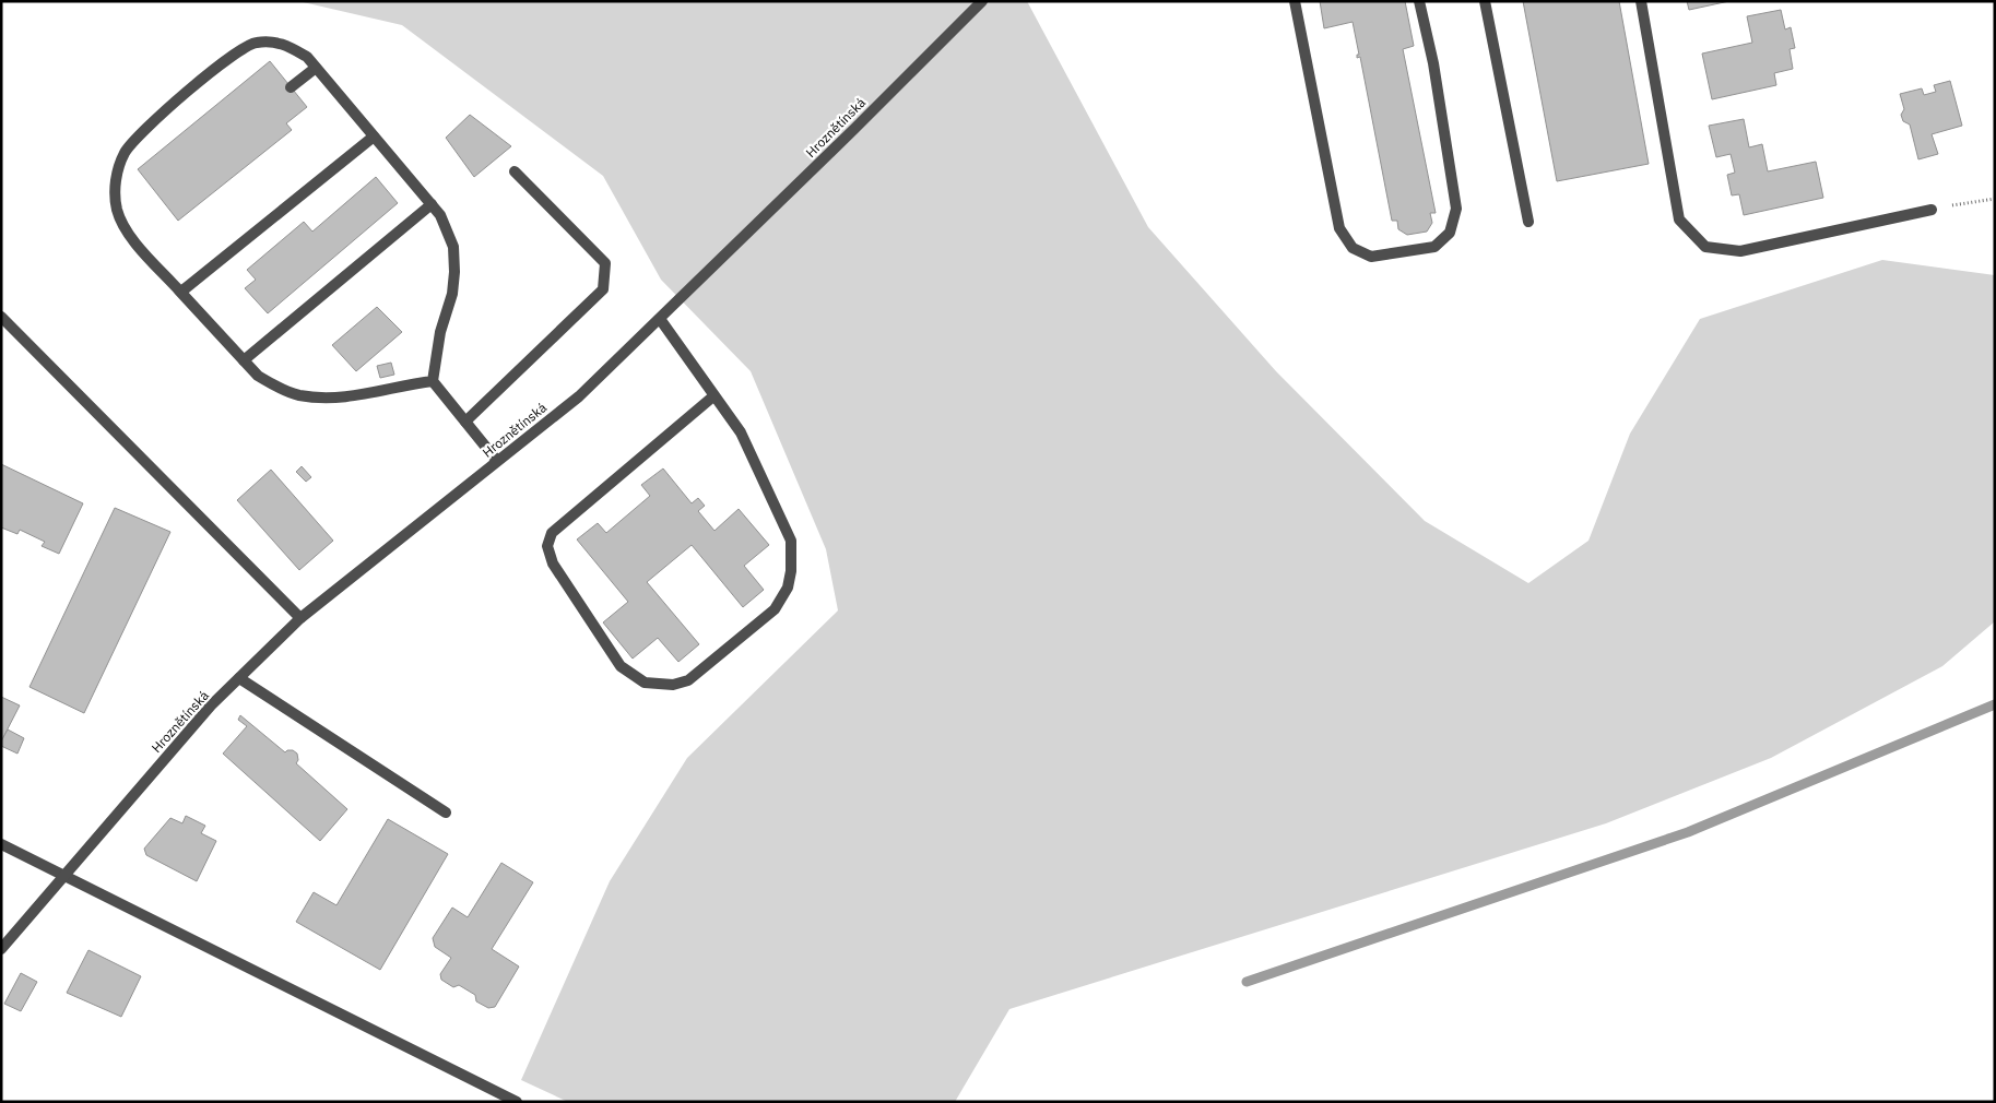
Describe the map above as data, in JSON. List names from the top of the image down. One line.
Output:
{"streets":{"street":["Hroznětínská"]}}
